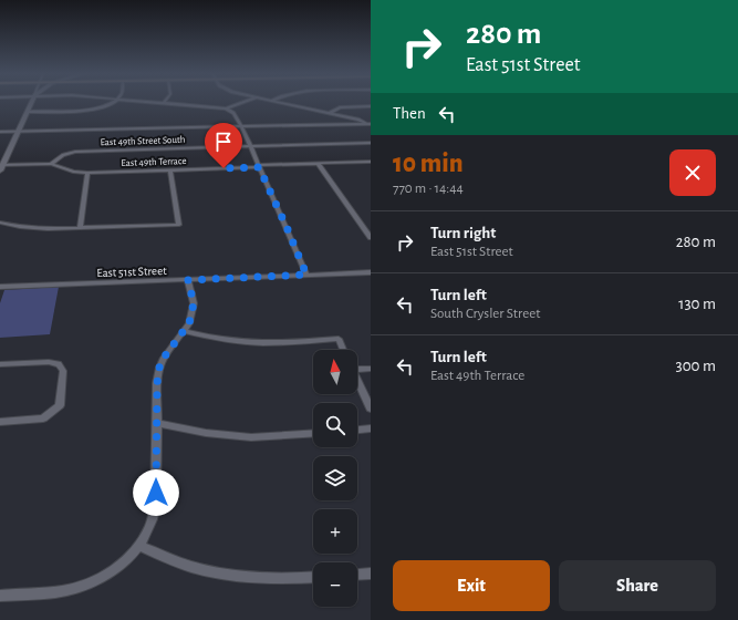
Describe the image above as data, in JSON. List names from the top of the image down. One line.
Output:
{"streets":{"street":["East 49th Street South","East 49th Terrace","East 51st Street"]},"crossings":[["East 49th Street South","East 49th Terrace"]],"north":"top","page":{"turn":["280 m","East 51st Street"],"then":"Then","heading":["10 min","770 m · 14:44"],"list":[{"name":"Turn right","note":"East 51st Street","value":"280 m"},{"name":"Turn left","note":"South Crysler Street","value":"130 m"},{"name":"Turn left","note":"East 49th Terrace","value":"300 m"}],"map_buttons":["+","−"],"buttons":["Exit","Share"]}}
